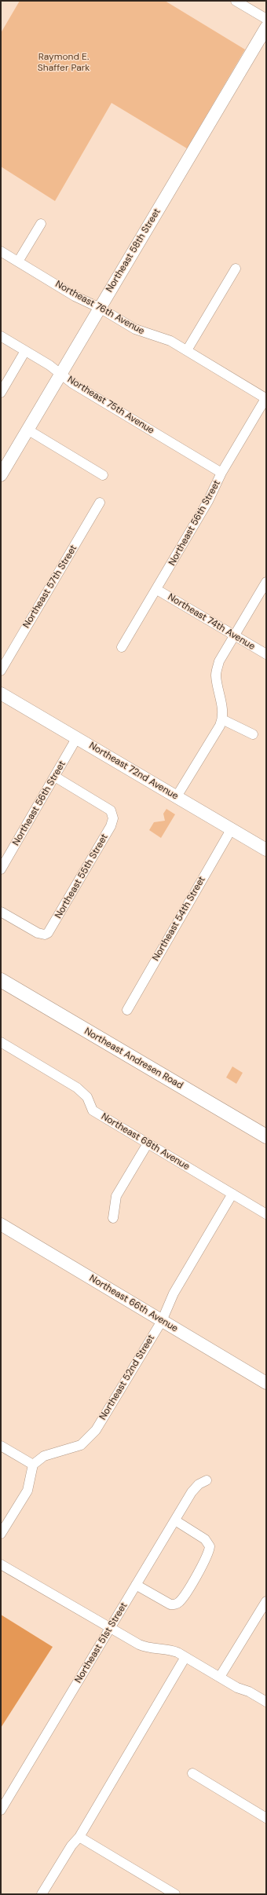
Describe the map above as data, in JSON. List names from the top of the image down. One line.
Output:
{"streets":{"main road":["Northeast Andresen Road"],"street":["Northeast 58th Street","Northeast 76th Avenue","Northeast 75th Avenue","Northeast 56th Street","Northeast 57th Street","Northeast 74th Avenue","Northeast 72nd Avenue","Northeast 55th Street","Northeast 54th Street","Northeast 68th Avenue","Northeast 66th Avenue","Northeast 52nd Street","Northeast 51st Street"]},"crossings":[["Northeast 58th Street","Northeast 76th Avenue"],["Northeast 58th Street","Northeast 75th Avenue"],["Northeast 76th Avenue","Northeast 56th Street"],["Northeast 75th Avenue","Northeast 56th Street"],["Northeast 56th Street","Northeast 74th Avenue"],["Northeast 56th Street","Northeast 72nd Avenue"],["Northeast 56th Street","Northeast 55th Street"],["Northeast 72nd Avenue","Northeast 54th Street"],["Northeast 68th Avenue","Northeast 52nd Street"],["Northeast 66th Avenue","Northeast 52nd Street"]],"parks":["Raymond E. Shaffer Park"]}
